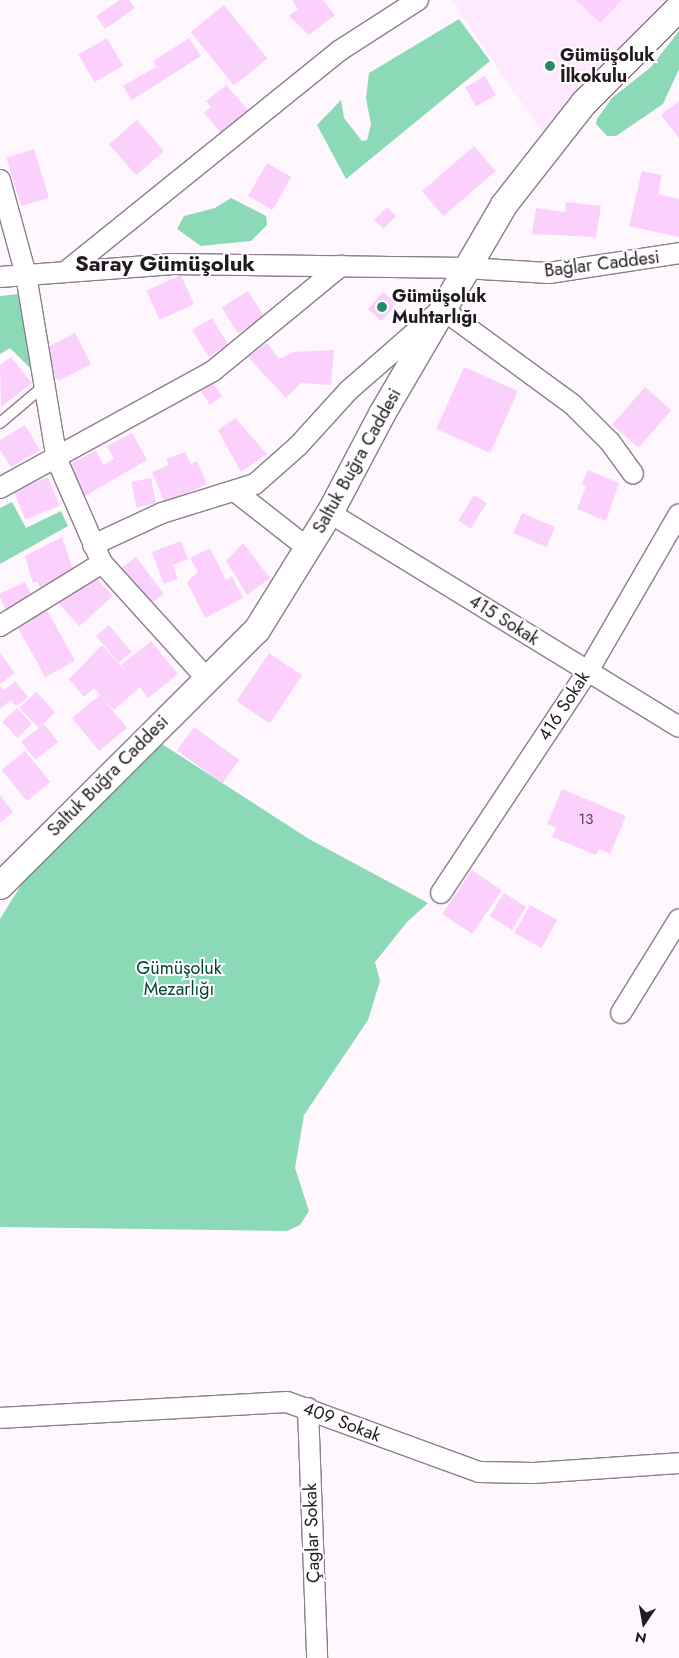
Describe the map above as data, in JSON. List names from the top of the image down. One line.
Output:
{"streets":{"street":["Bağlar Caddesi","Saltuk Buğra Caddesi","415 Sokak","416 Sokak","409 Sokak","Çaglar Sokak"]},"crossings":[["Bağlar Caddesi","Saltuk Buğra Caddesi"],["Saltuk Buğra Caddesi","415 Sokak"],["415 Sokak","416 Sokak"],["409 Sokak","Çaglar Sokak"]],"districts":["Saray Gümüşoluk"],"parks":["Gümüşoluk Mezarlığı"],"places":["Gümüşoluk İlkokulu","Gümüşoluk Muhtarlığı"],"house_numbers":["13"],"north":"bottom"}
